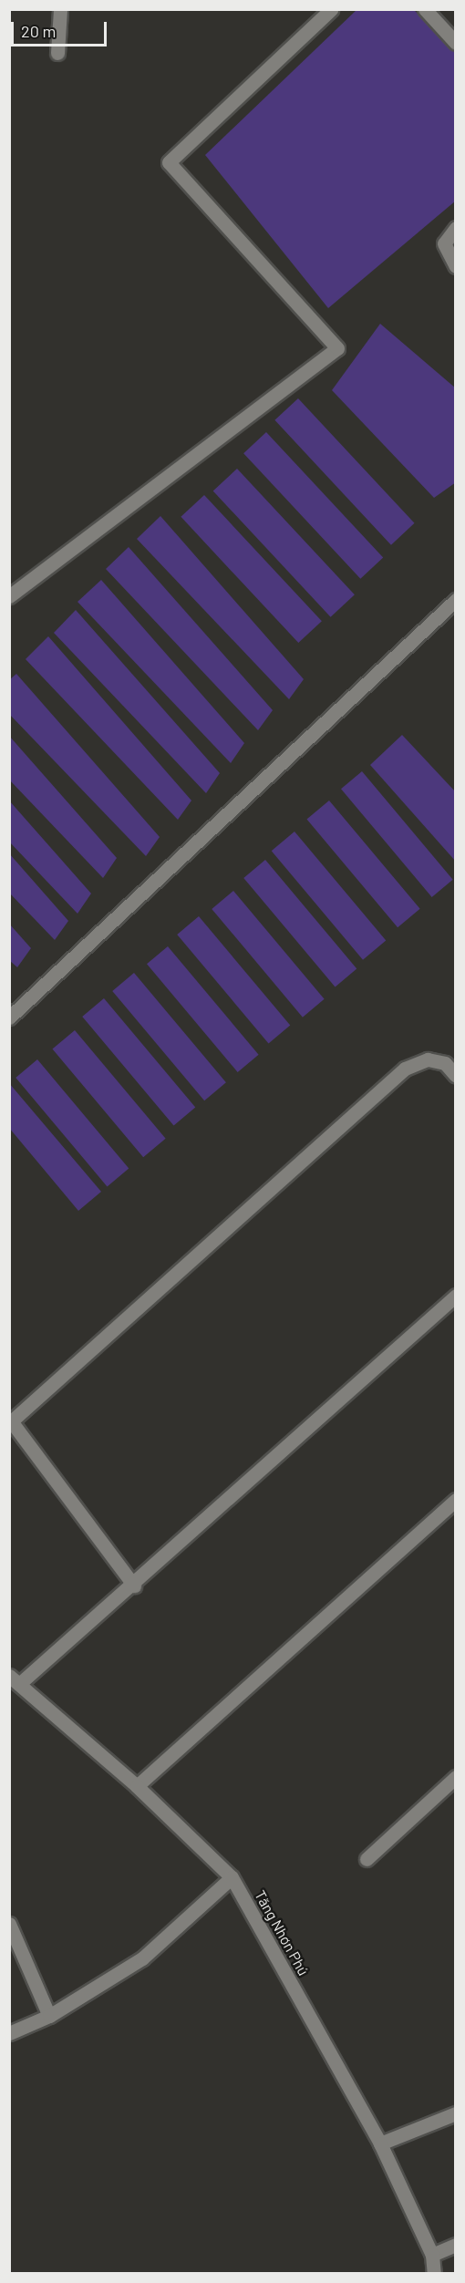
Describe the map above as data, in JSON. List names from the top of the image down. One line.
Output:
{"streets":{"street":["Tăng Nhơn Phú"]},"scale_bar":"20 m"}
